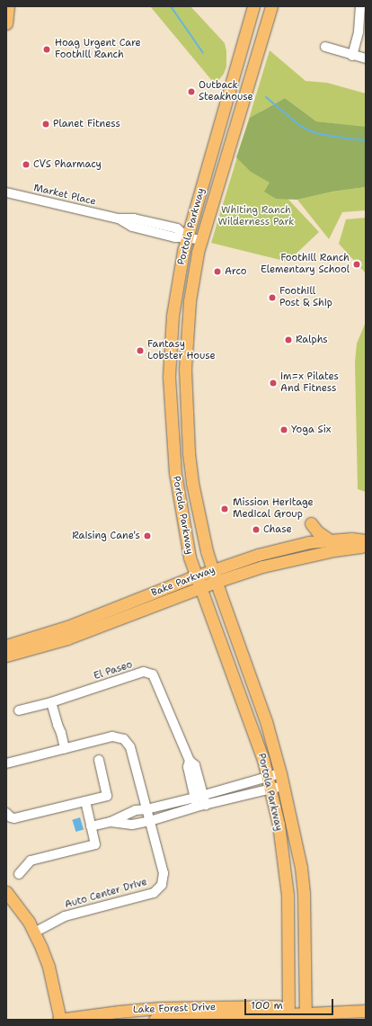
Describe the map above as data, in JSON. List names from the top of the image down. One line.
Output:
{"streets":{"main road":["Portola Parkway","Bake Parkway","Lake Forest Drive"],"street":["Market Place","El Paseo","Auto Center Drive"]},"crossings":[["Market Place","Portola Parkway"],["Portola Parkway","Bake Parkway"],["Portola Parkway","Lake Forest Drive"]],"parks":["Whiting Ranch Wilderness Park"],"places":["Hoag Urgent Care Foothill Ranch","Outback Steakhouse","Planet Fitness","CVS Pharmacy","Foothill Ranch Elementary School","Arco","Foothill Post & Ship","Ralphs","Fantasy Lobster House","im=x Pilates And Fitness","Yoga Six","Mission Heritage Medical Group","Chase","Raising Cane's"],"scale_bar":"100 m"}
